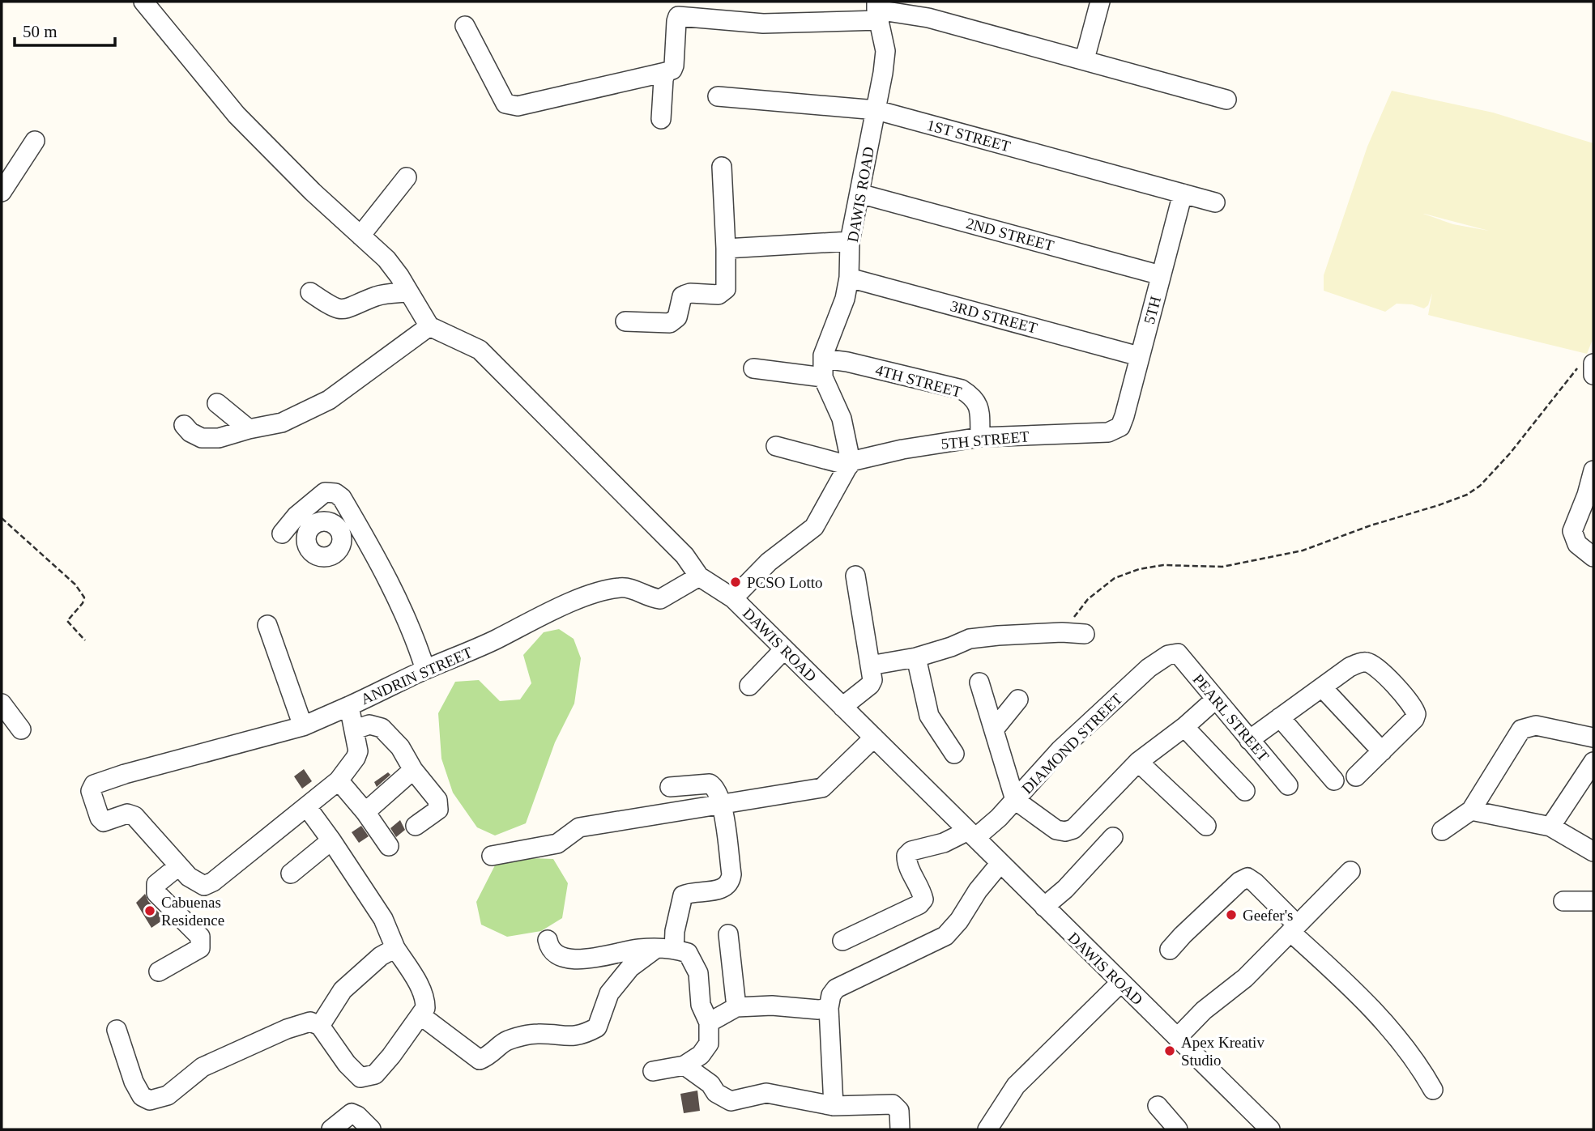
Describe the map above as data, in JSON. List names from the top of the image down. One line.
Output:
{"streets":{"street":["1ST STREET","DAWIS ROAD","2ND STREET","5TH","3RD STREET","4TH STREET","5TH STREET","ANDRIN STREET","PEARL STREET","DIAMOND STREET"]},"crossings":[["1ST STREET","DAWIS ROAD"],["1ST STREET","5TH"],["DAWIS ROAD","2ND STREET"],["DAWIS ROAD","3RD STREET"],["DAWIS ROAD","4TH STREET"],["DAWIS ROAD","5TH STREET"],["DAWIS ROAD","DIAMOND STREET"],["2ND STREET","5TH"],["5TH","3RD STREET"],["5TH","5TH STREET"],["4TH STREET","5TH STREET"],["PEARL STREET","DIAMOND STREET"]],"places":["PCSO Lotto","Cabuenas Residence","Geefer's","Apex Kreativ Studio"],"scale_bar":"50 m"}
